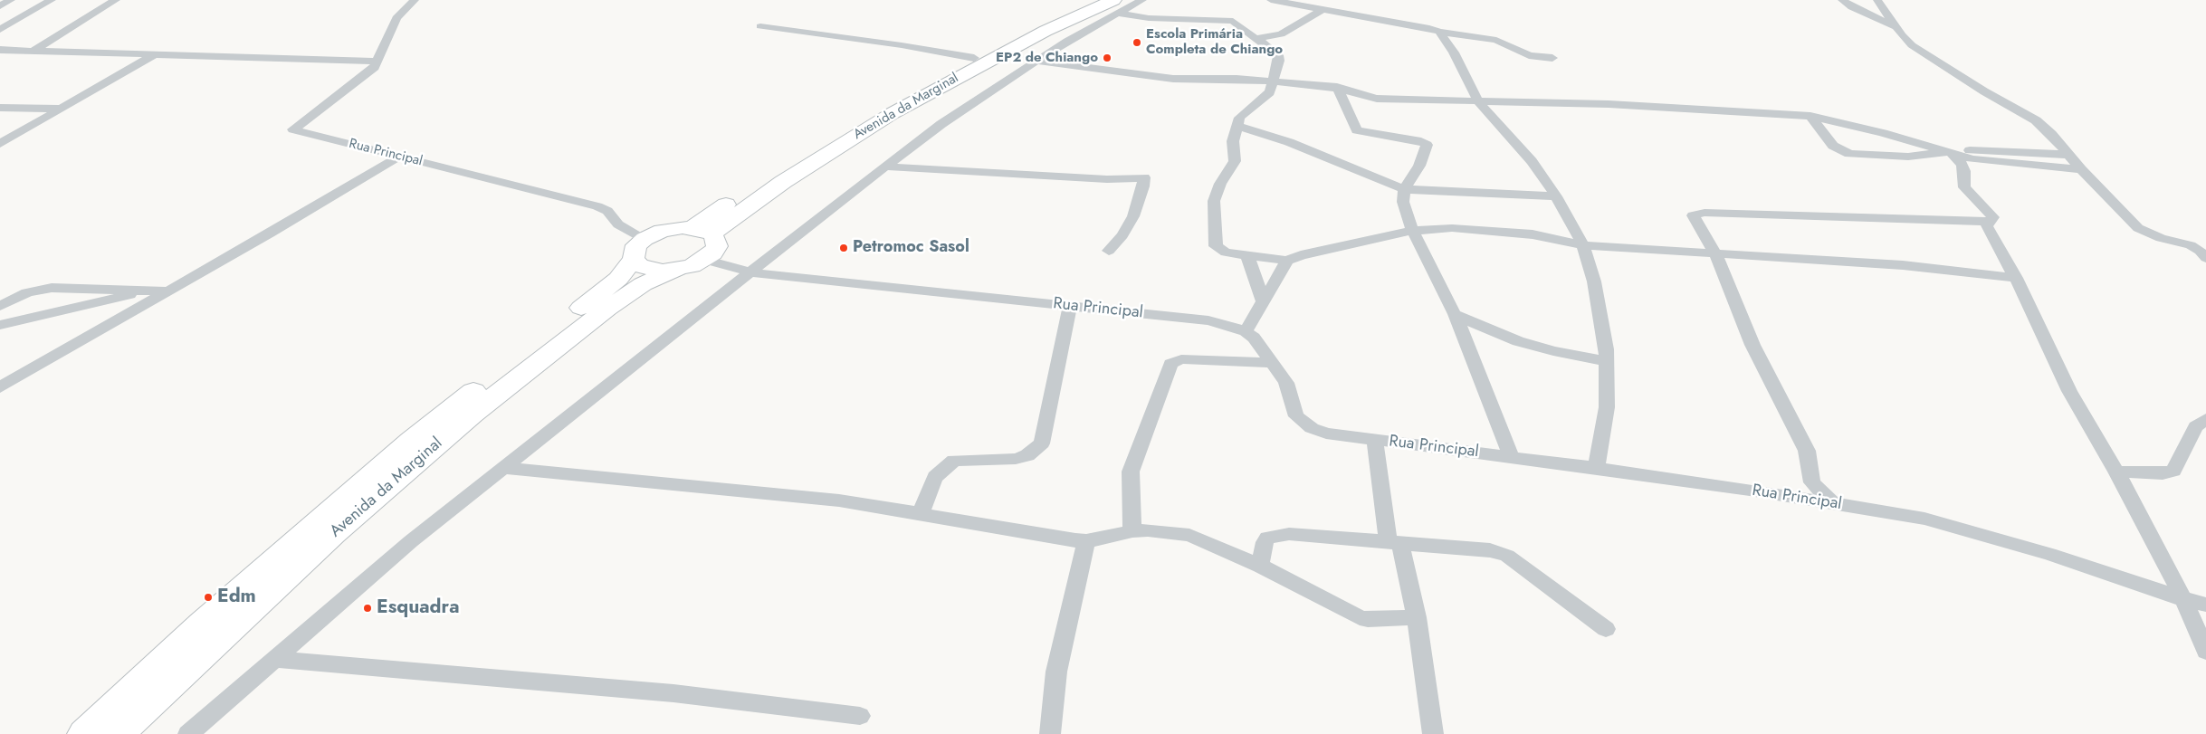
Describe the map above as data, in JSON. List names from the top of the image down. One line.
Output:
{"streets":{"main road":["Avenida da Marginal"],"street":["Rua Principal"]},"crossings":[["Avenida da Marginal","Rua Principal"]],"places":["Escola Primária Completa de Chiango","EP2 de Chiango","Petromoc Sasol","Edm","Esquadra"]}
